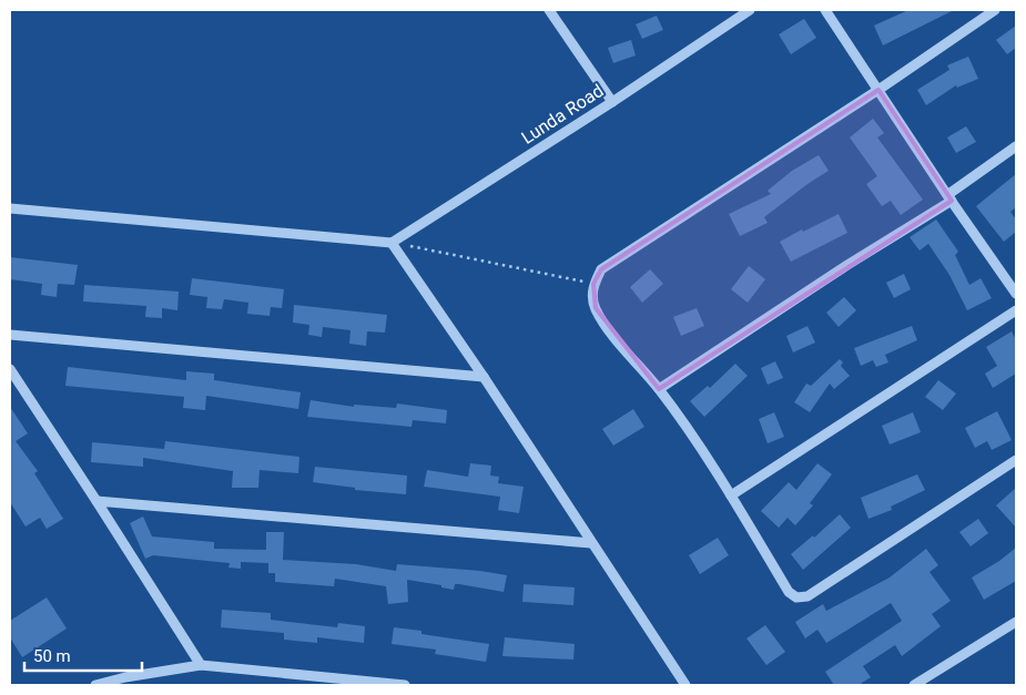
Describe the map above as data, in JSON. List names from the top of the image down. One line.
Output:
{"streets":{"street":["Lunda Road"]},"scale_bar":"50 m"}
